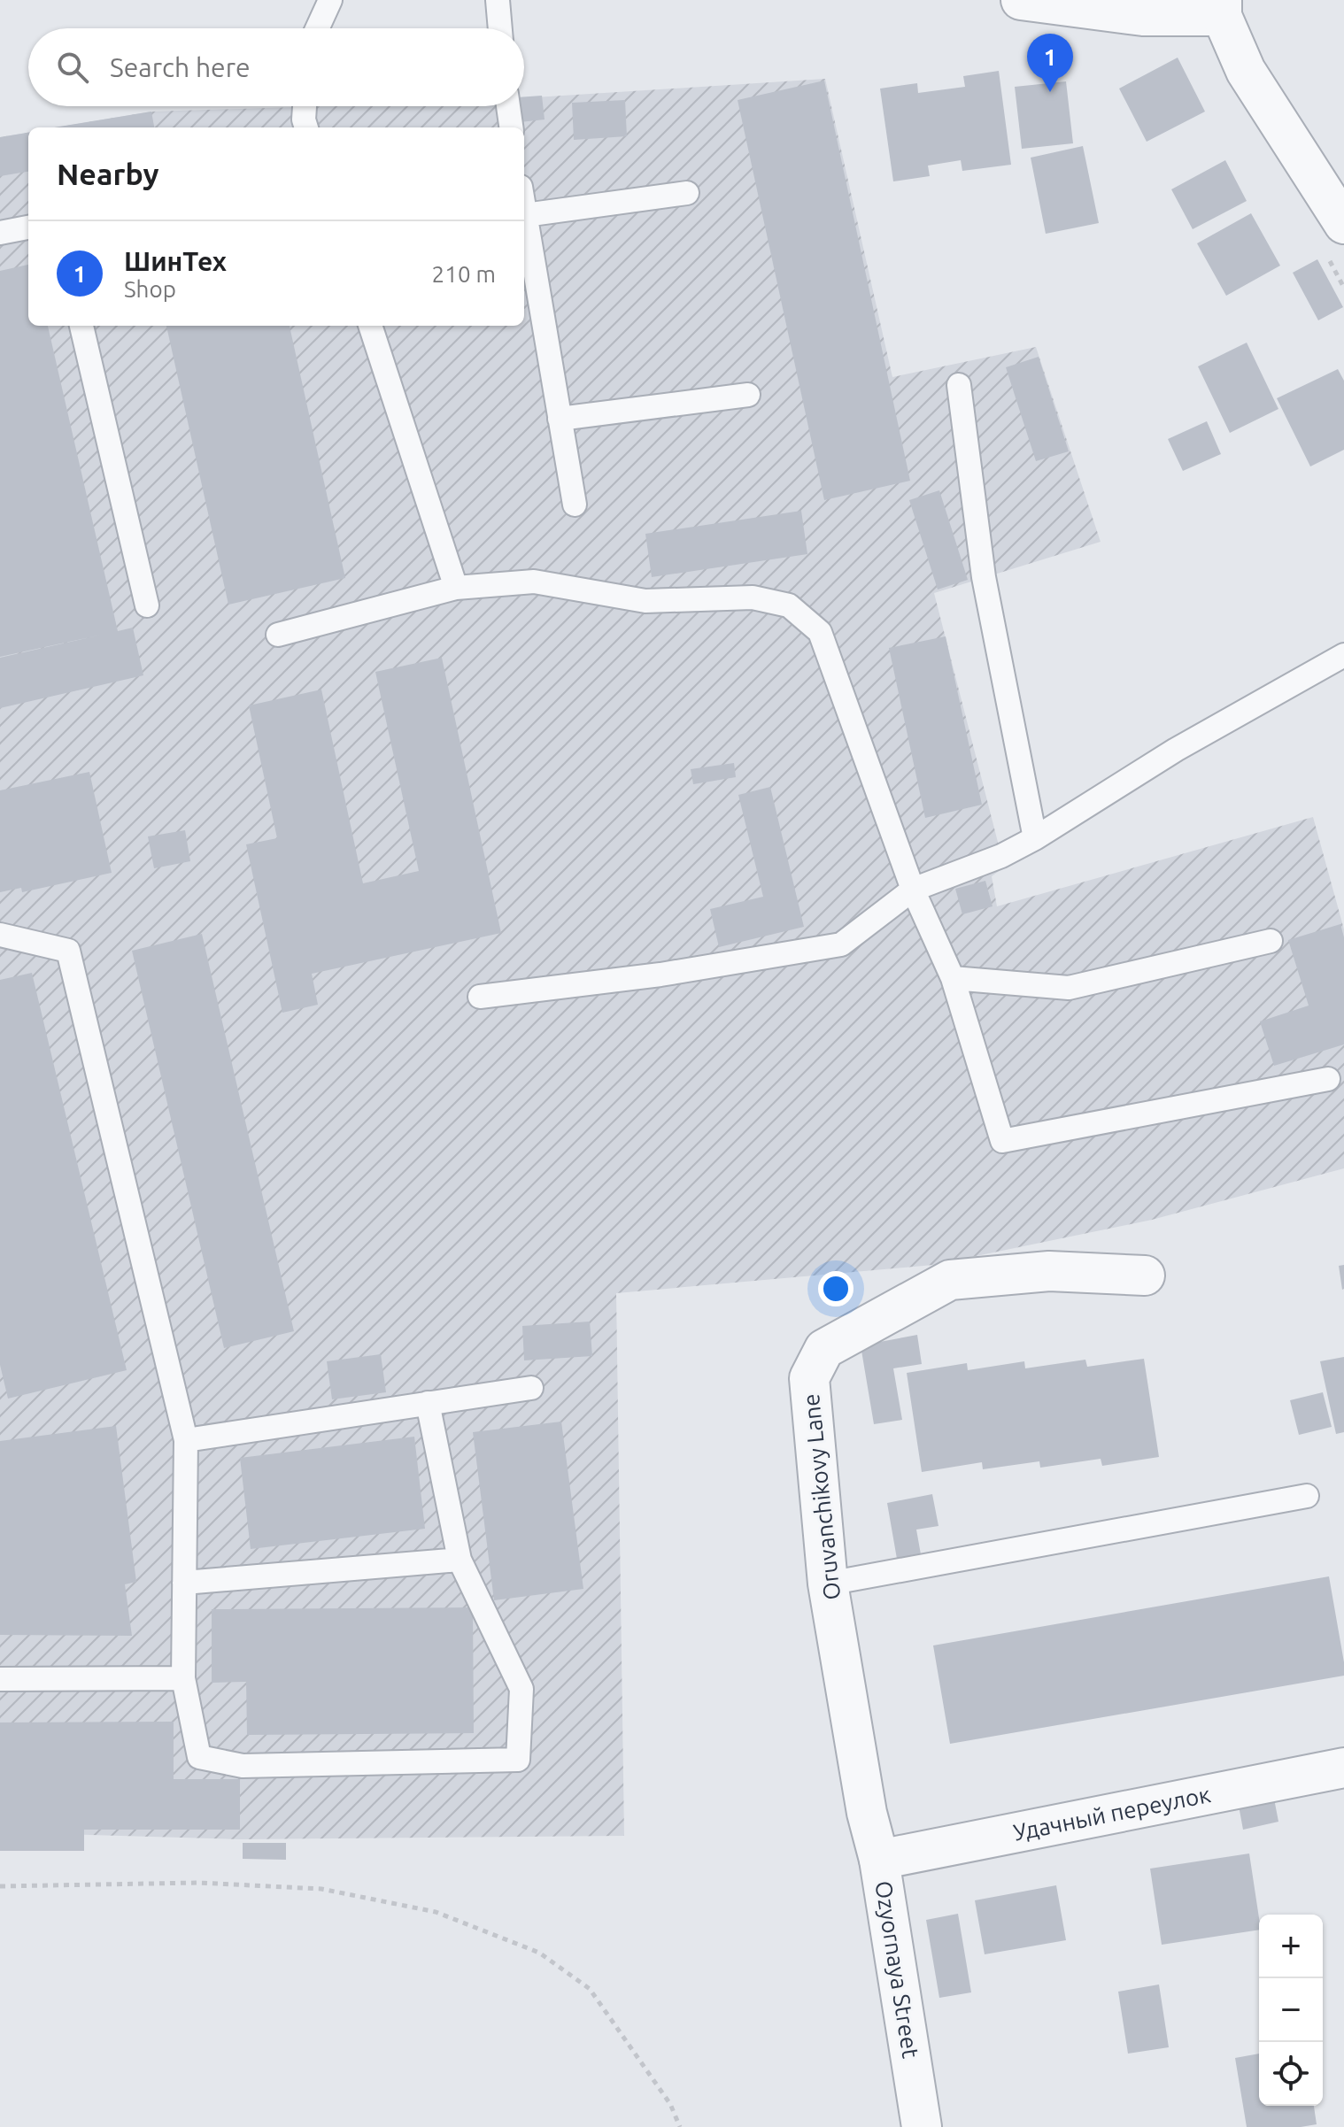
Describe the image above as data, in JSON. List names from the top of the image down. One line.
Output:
{"streets":{"street":["Oruvanchikovy Lane","Удачный переулок","Ozyornaya Street"]},"crossings":[["Oruvanchikovy Lane","Ozyornaya Street"],["Удачный переулок","Ozyornaya Street"]],"page":{"search":"Search here","pins":"1","heading":"Nearby","list":[{"mark":"1","name":"ШинТех","note":"Shop","value":"210 m"}],"map_buttons":["+","−"]}}
